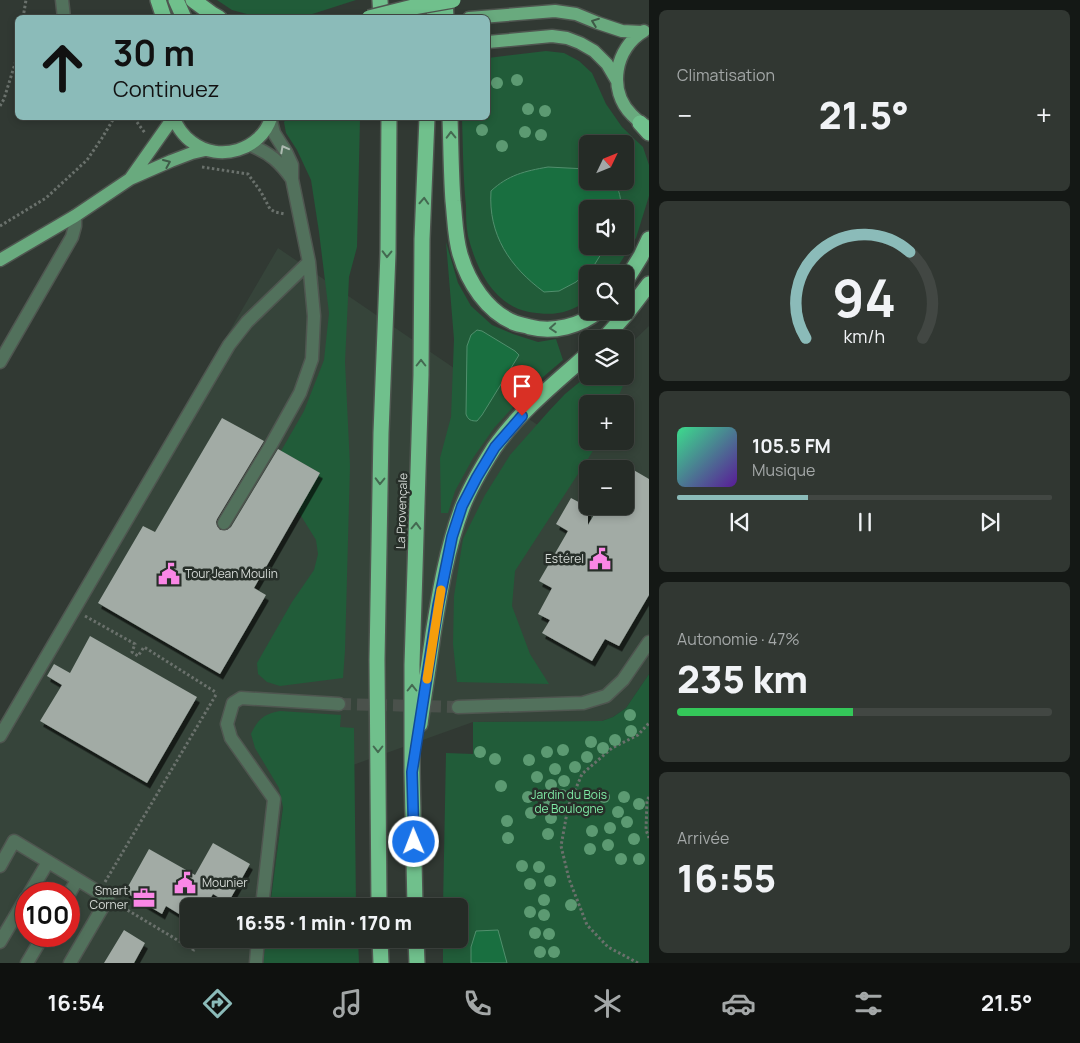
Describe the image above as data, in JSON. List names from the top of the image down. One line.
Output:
{"streets":{"highway":["La Provençale"]},"parks":["Jardin du Bois de Boulogne"],"places":{"public building":["Estérel","Tour Jean Moulin","Mounier"],"office":["Smart Corner"]},"north":"top right","page":{"tile":["Climatisation",["Autonomie · 47%","235 km"],["Arrivée","16:55"]],"turn":["30 m","Continuez"],"heat":["−","21.5°","+"],"map_buttons":["+","−"],"song":["105.5 FM","Musique"],"limit":"100","trip":"16:55 · 1 min · 170 m","tabs":["16:54","21.5°"],"gauge":["94","km/h"]}}
